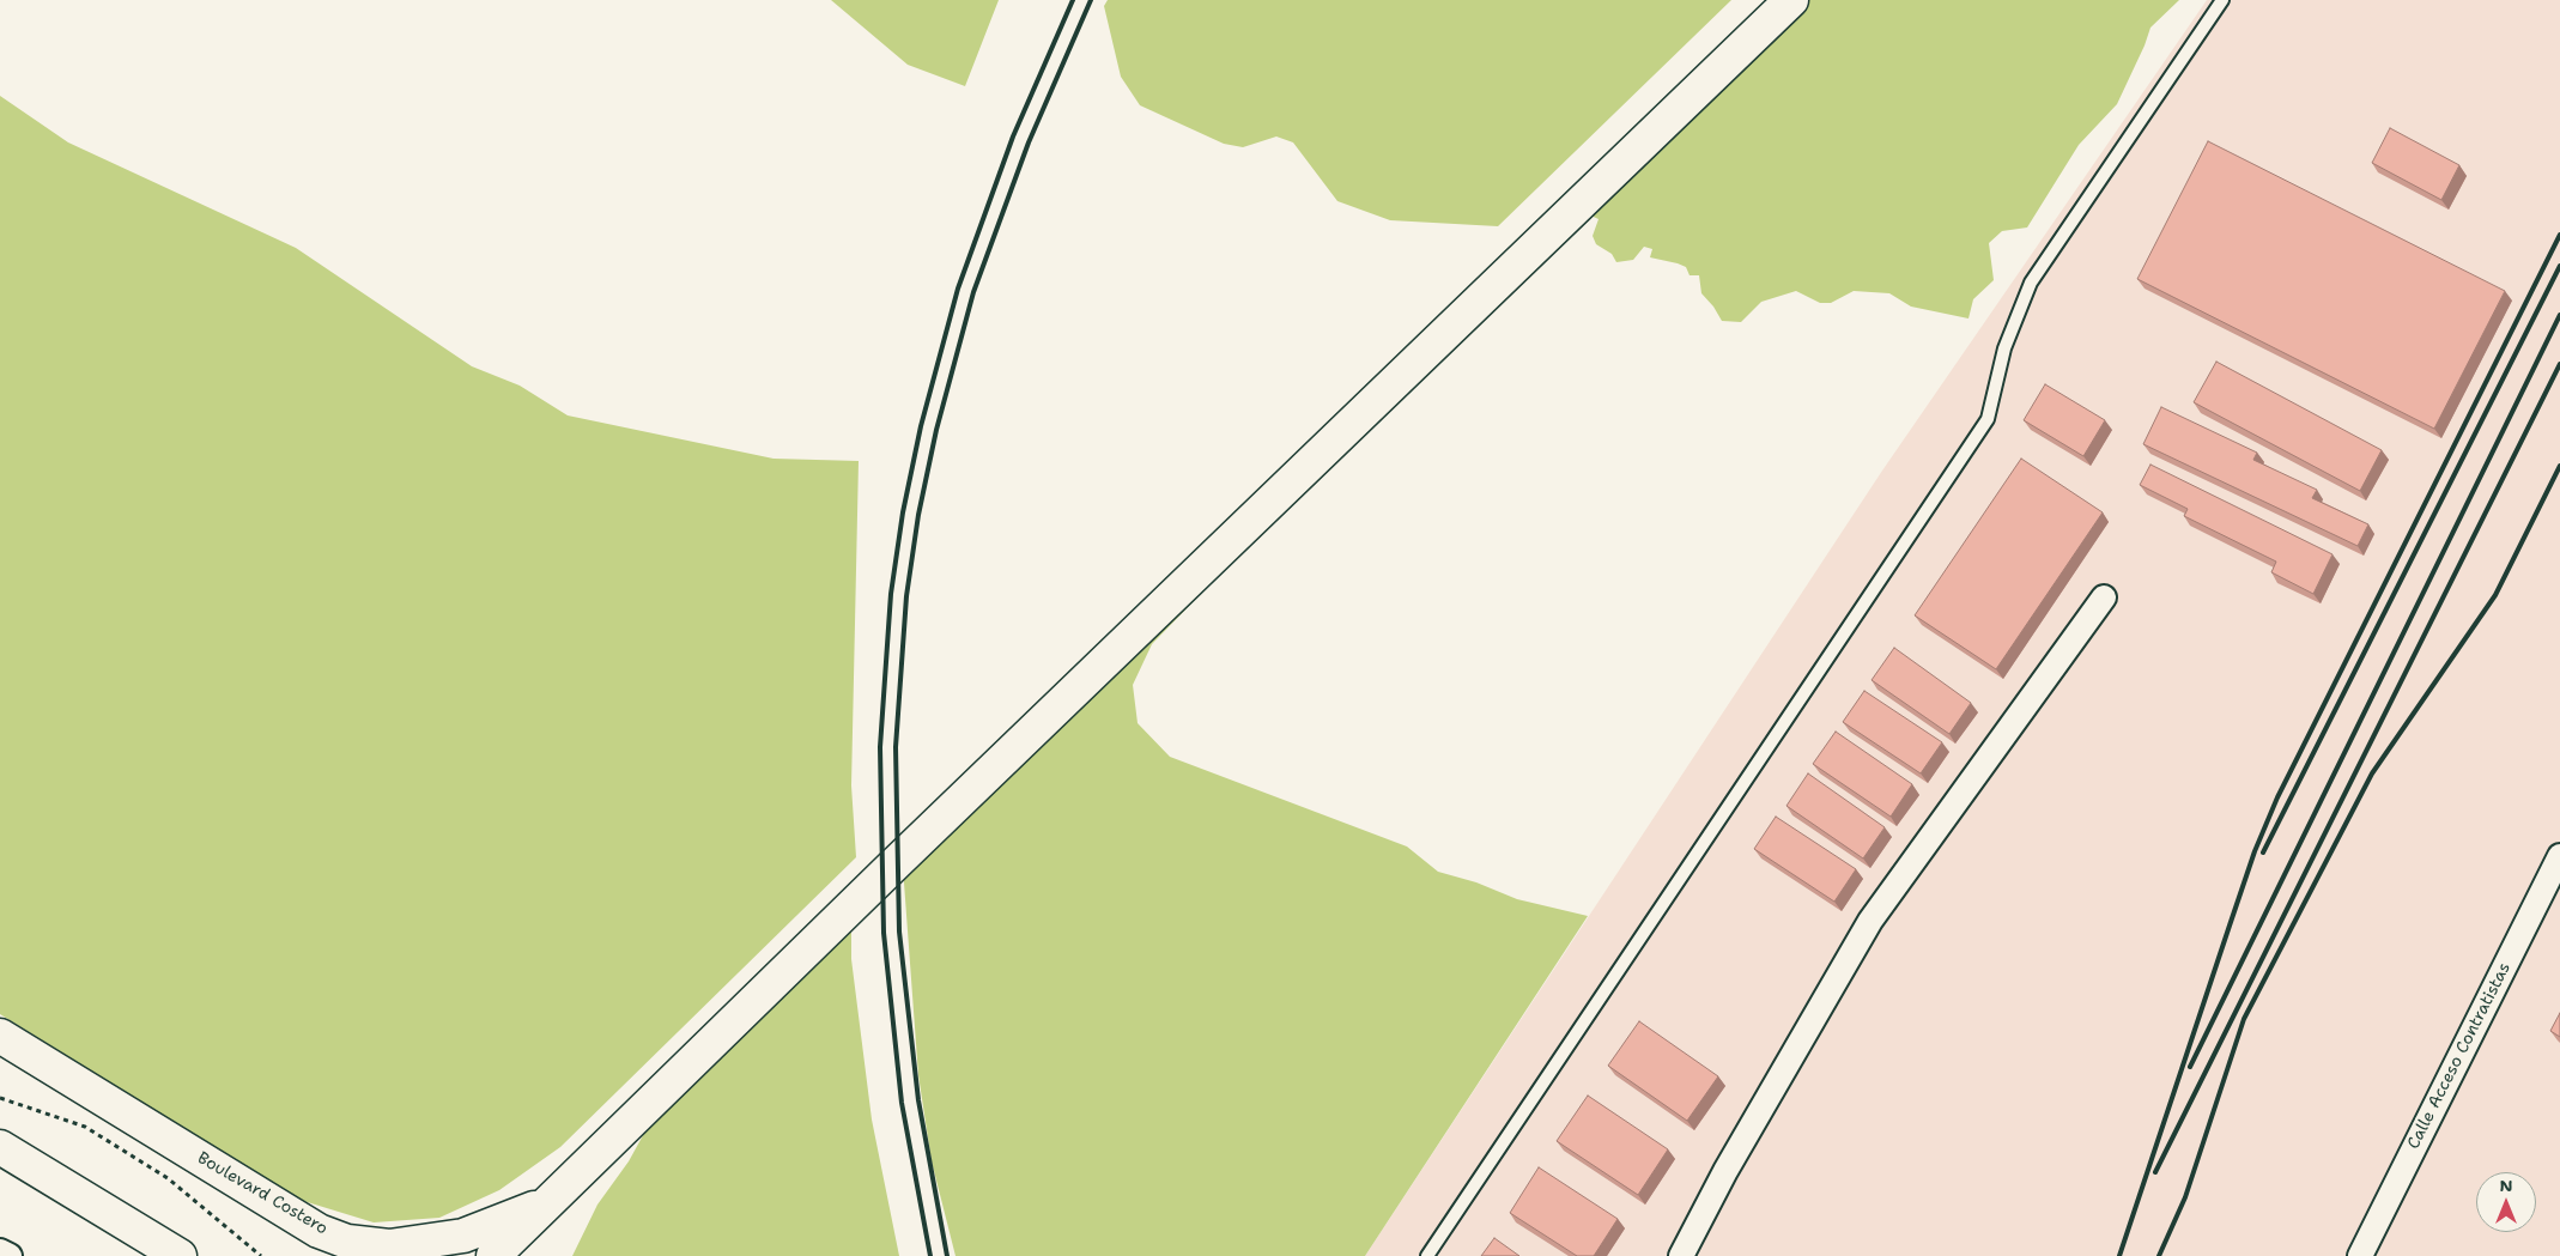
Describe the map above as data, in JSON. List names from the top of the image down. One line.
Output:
{"streets":{"main road":["Boulevard Costero"],"street":["Calle Acceso Contratistas"]},"north":"top"}
